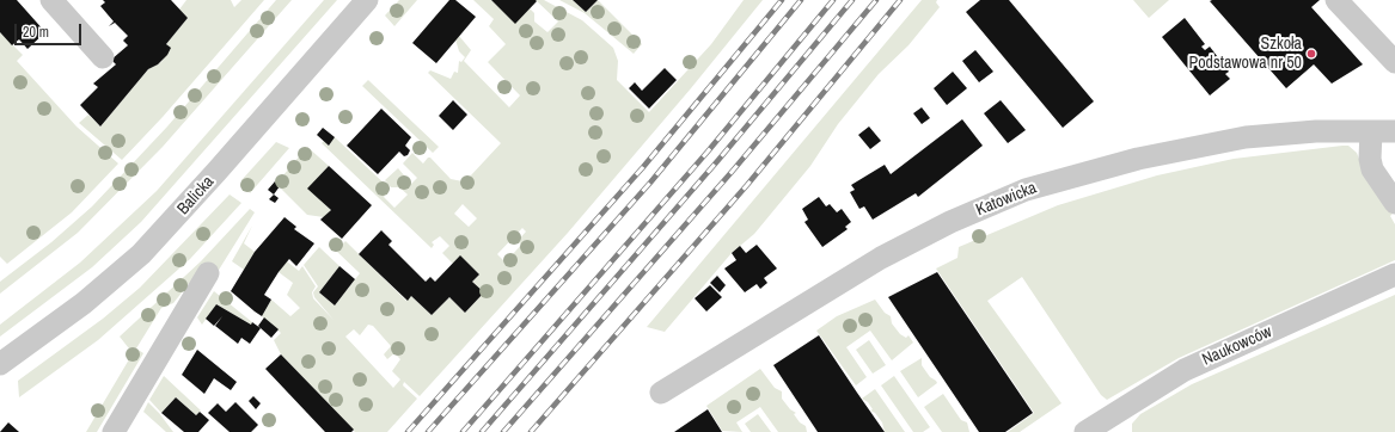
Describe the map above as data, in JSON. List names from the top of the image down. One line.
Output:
{"streets":{"street":["Balicka","Katowicka","Naukowców"]},"places":["Szkoła Podstawowa nr 50"],"scale_bar":"20 m"}
